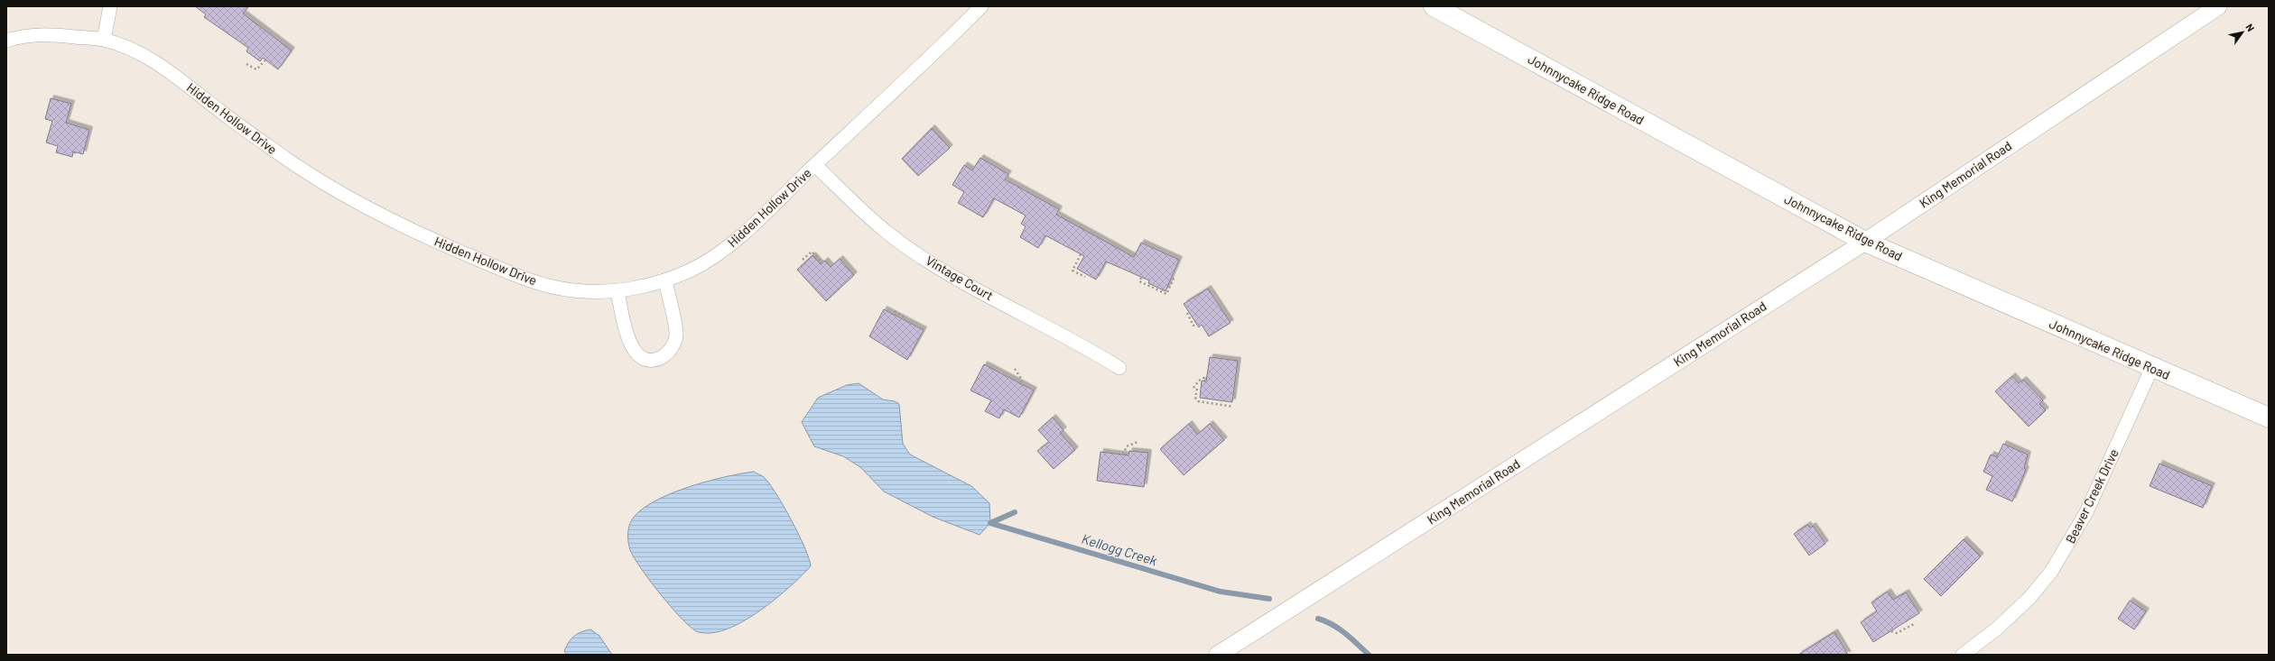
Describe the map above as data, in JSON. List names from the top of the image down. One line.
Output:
{"streets":{"main road":["Johnnycake Ridge Road"],"street":["Hidden Hollow Drive","King Memorial Road","Vintage Court","Beaver Creek Drive"]},"crossings":[["Johnnycake Ridge Road","King Memorial Road"],["Johnnycake Ridge Road","Beaver Creek Drive"],["Hidden Hollow Drive","Vintage Court"]],"water":["Kellogg Creek"],"north":"top right"}
